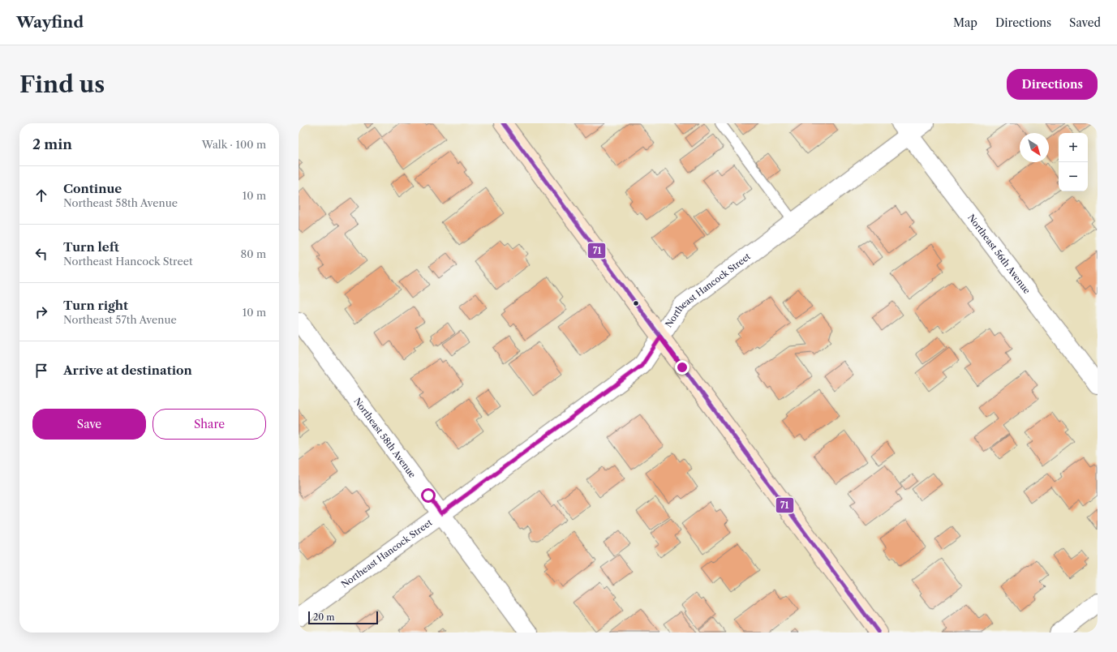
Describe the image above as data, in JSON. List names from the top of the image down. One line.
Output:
{"streets":{"street":["Northeast 56th Avenue","Northeast Hancock Street","Northeast 58th Avenue"]},"crossings":[["Northeast 56th Avenue","Northeast Hancock Street"],["Northeast Hancock Street","Northeast 58th Avenue"]],"lines":["transit line 71"],"scale_bar":"20 m","north":"bottom right","page":{"header":"Wayfind","nav":["Map","Directions","Saved"],"buttons":["Directions",["Save","Share"]],"title":"Find us","heading":["2 min","Walk · 100 m"],"map_buttons":["+","−"],"list":[["Continue","Northeast 58th Avenue","10 m"],["Turn left","Northeast Hancock Street","80 m"],["Turn right","Northeast 57th Avenue","10 m"],"Arrive at destination"],"scale":"20 m"}}
